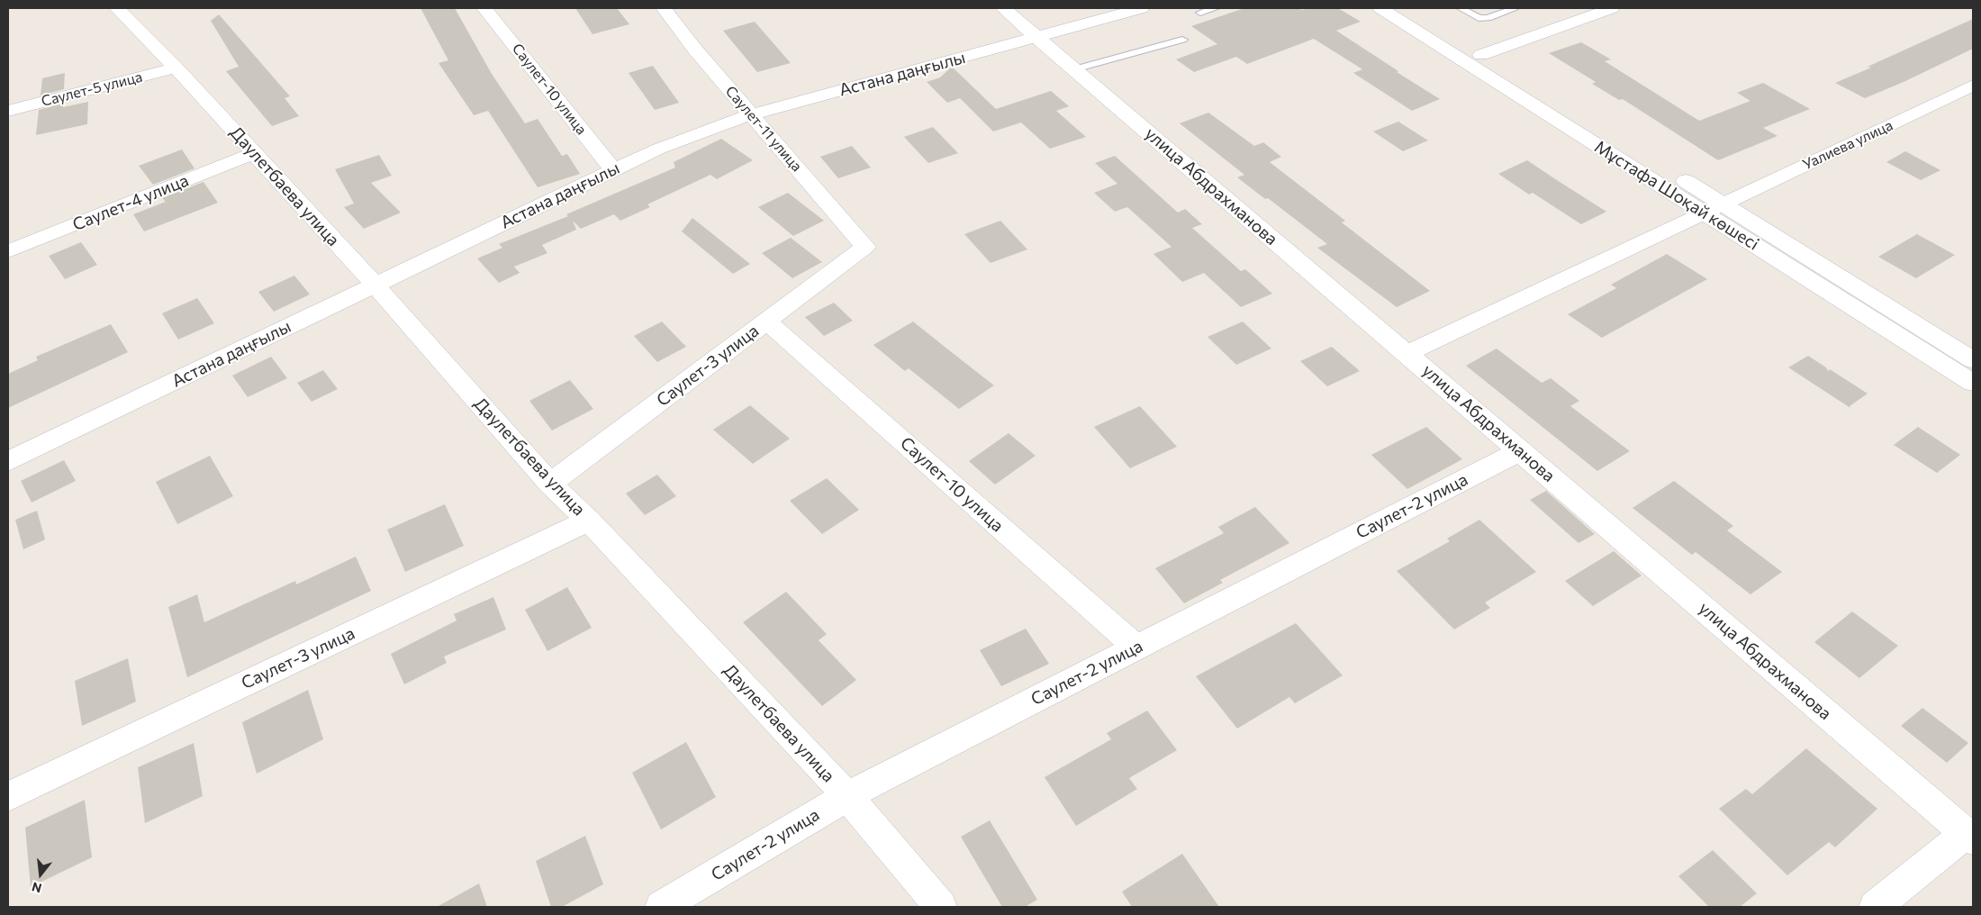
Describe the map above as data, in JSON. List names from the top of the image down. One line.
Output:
{"streets":{"street":["Астана даңғылы","Саулет-5 улица","Саулет-10 улица","Саулет-11 улица","Уалиева улица","Даулетбаева улица","улица Абдрахманова","Мұстафа Шоқай көшесі","Саулет-4 улица","Саулет-3 улица","Саулет-2 улица"]},"crossings":[["Астана даңғылы","Саулет-10 улица"],["Астана даңғылы","Саулет-11 улица"],["Астана даңғылы","Даулетбаева улица"],["Астана даңғылы","улица Абдрахманова"],["Саулет-5 улица","Даулетбаева улица"],["Саулет-10 улица","Саулет-3 улица"],["Саулет-10 улица","Саулет-2 улица"],["Саулет-11 улица","Саулет-3 улица"],["Уалиева улица","улица Абдрахманова"],["Уалиева улица","Мұстафа Шоқай көшесі"],["Даулетбаева улица","Саулет-4 улица"],["Даулетбаева улица","Саулет-3 улица"],["Даулетбаева улица","Саулет-2 улица"],["улица Абдрахманова","Саулет-2 улица"]],"north":"bottom"}
